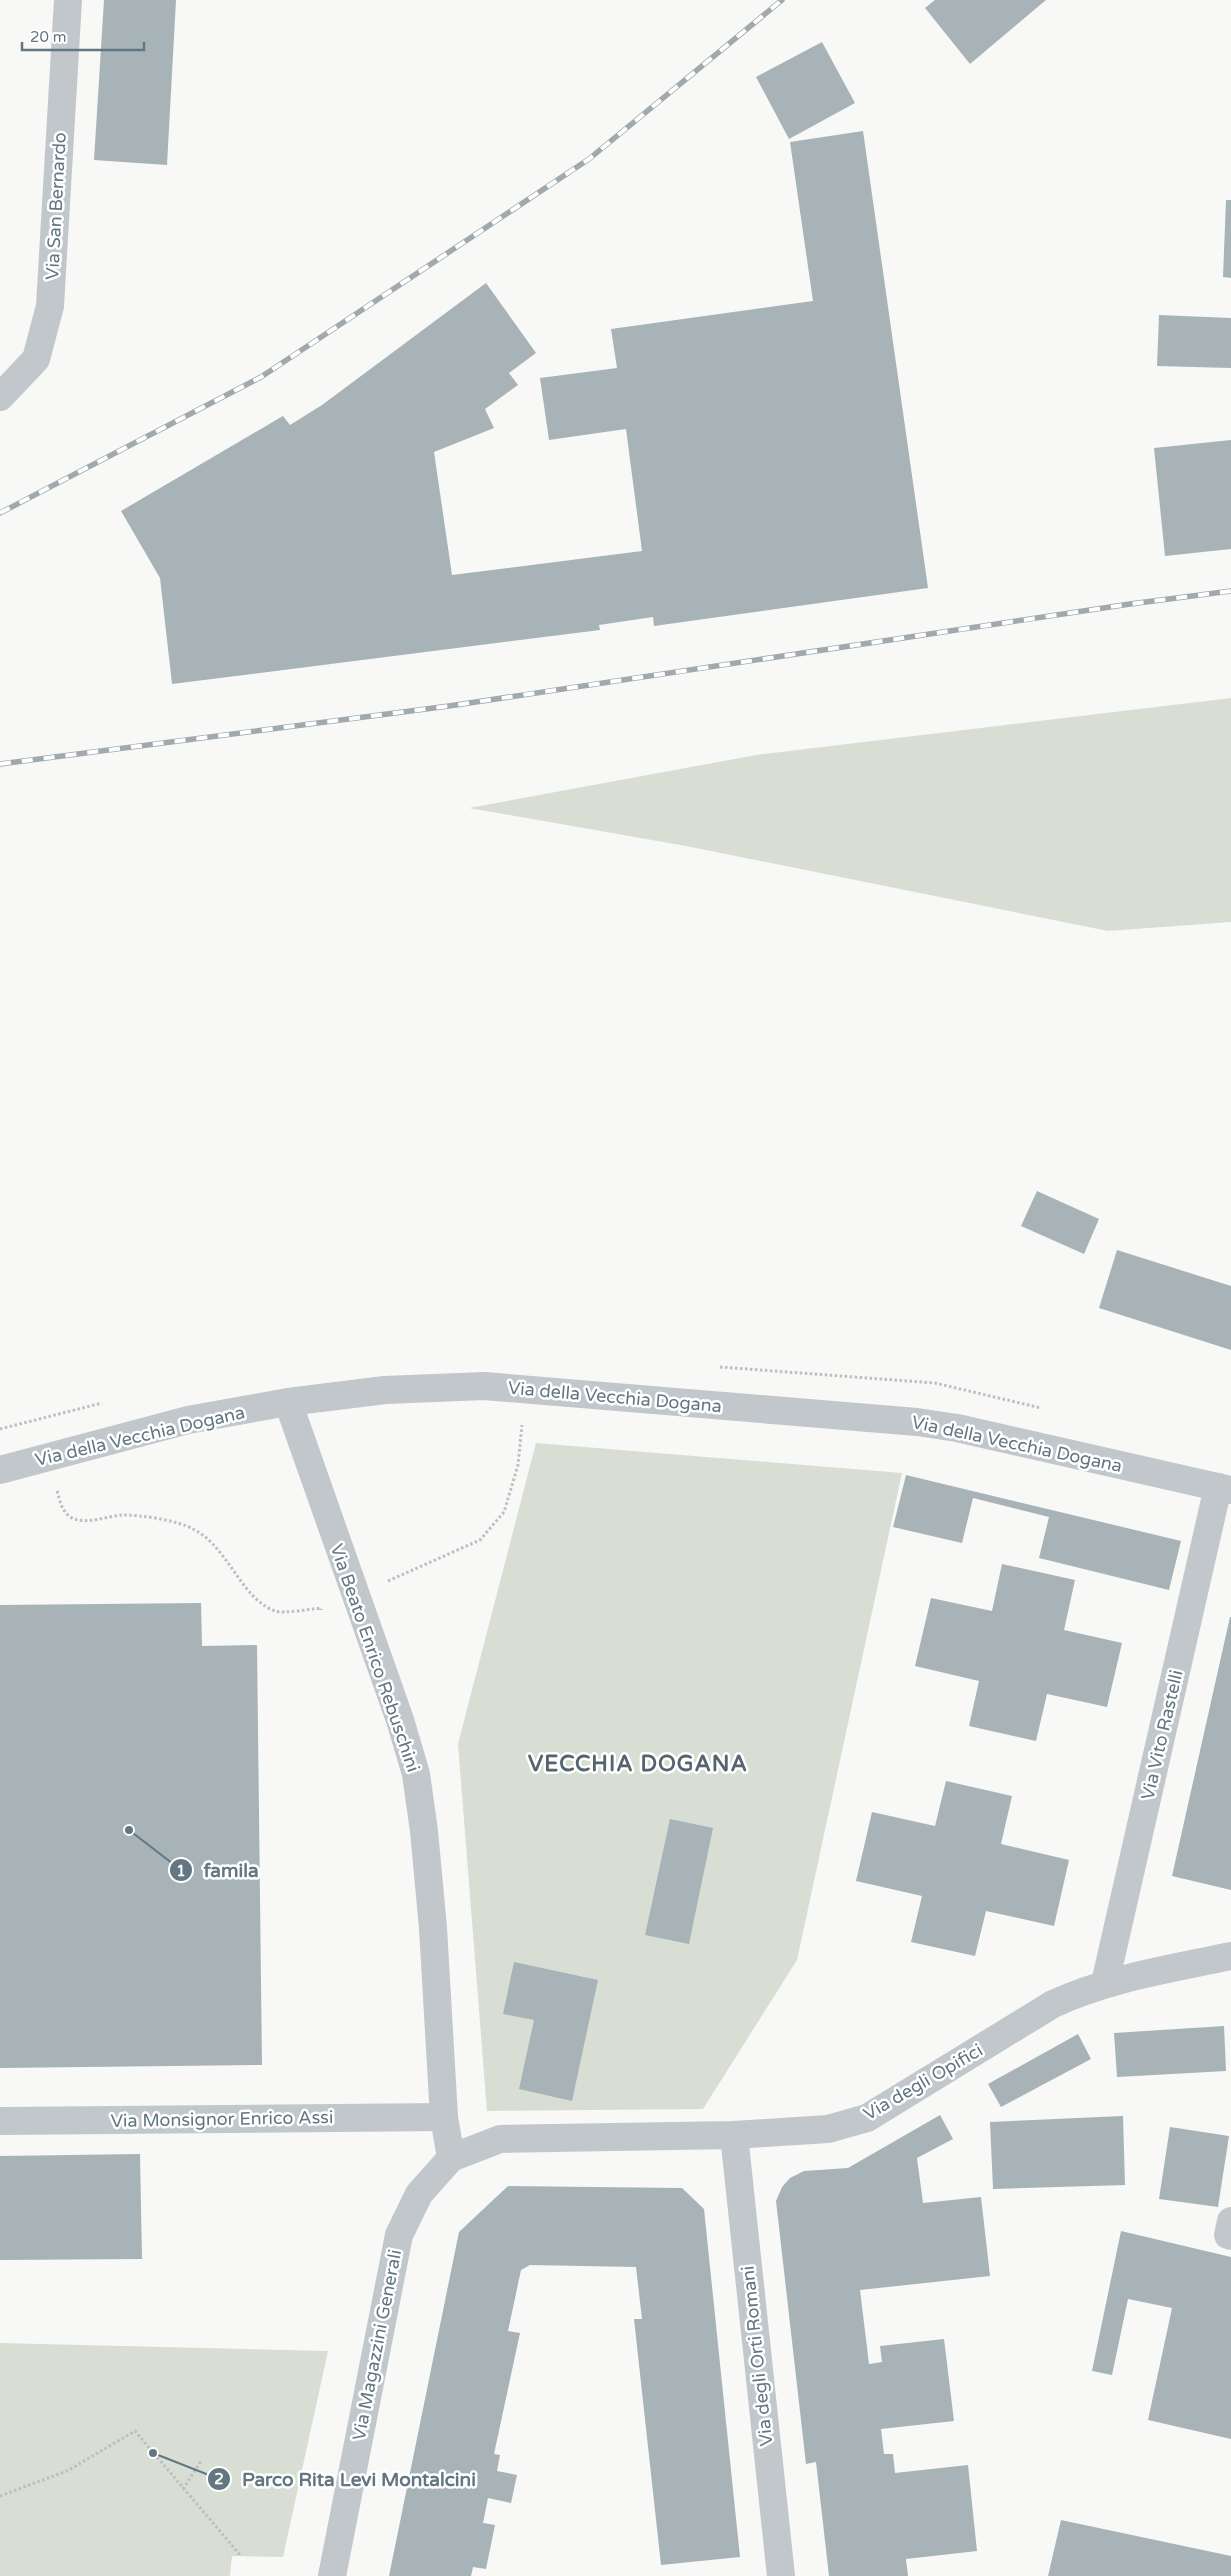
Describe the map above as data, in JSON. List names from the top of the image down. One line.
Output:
{"streets":{"street":["Via San Bernardo","Via della Vecchia Dogana","Via Beato Enrico Rebuschini","Via Vito Rastelli","Via degli Opifici","Via Monsignor Enrico Assi","Via Magazzini Generali","Via degli Orti Romani"]},"crossings":[["Via della Vecchia Dogana","Via Beato Enrico Rebuschini"],["Via della Vecchia Dogana","Via Vito Rastelli"],["Via Beato Enrico Rebuschini","Via degli Opifici"],["Via Beato Enrico Rebuschini","Via Monsignor Enrico Assi"],["Via Beato Enrico Rebuschini","Via Magazzini Generali"],["Via Vito Rastelli","Via degli Opifici"],["Via degli Opifici","Via Magazzini Generali"],["Via degli Opifici","Via degli Orti Romani"]],"districts":["VECCHIA DOGANA"],"places":["famila","Parco Rita Levi Montalcini"],"scale_bar":"20 m"}
